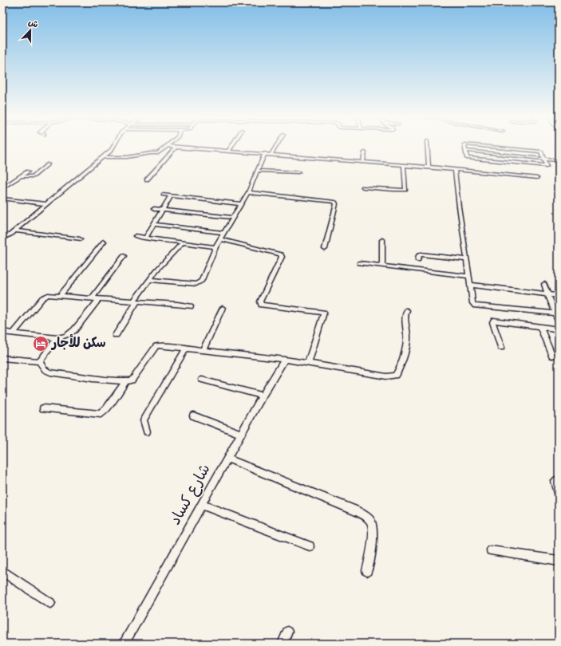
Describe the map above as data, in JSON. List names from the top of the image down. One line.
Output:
{"streets":{"street":["شارع كساد"]},"places":{"hotel":["سكن للأجار"]},"north":"top"}
